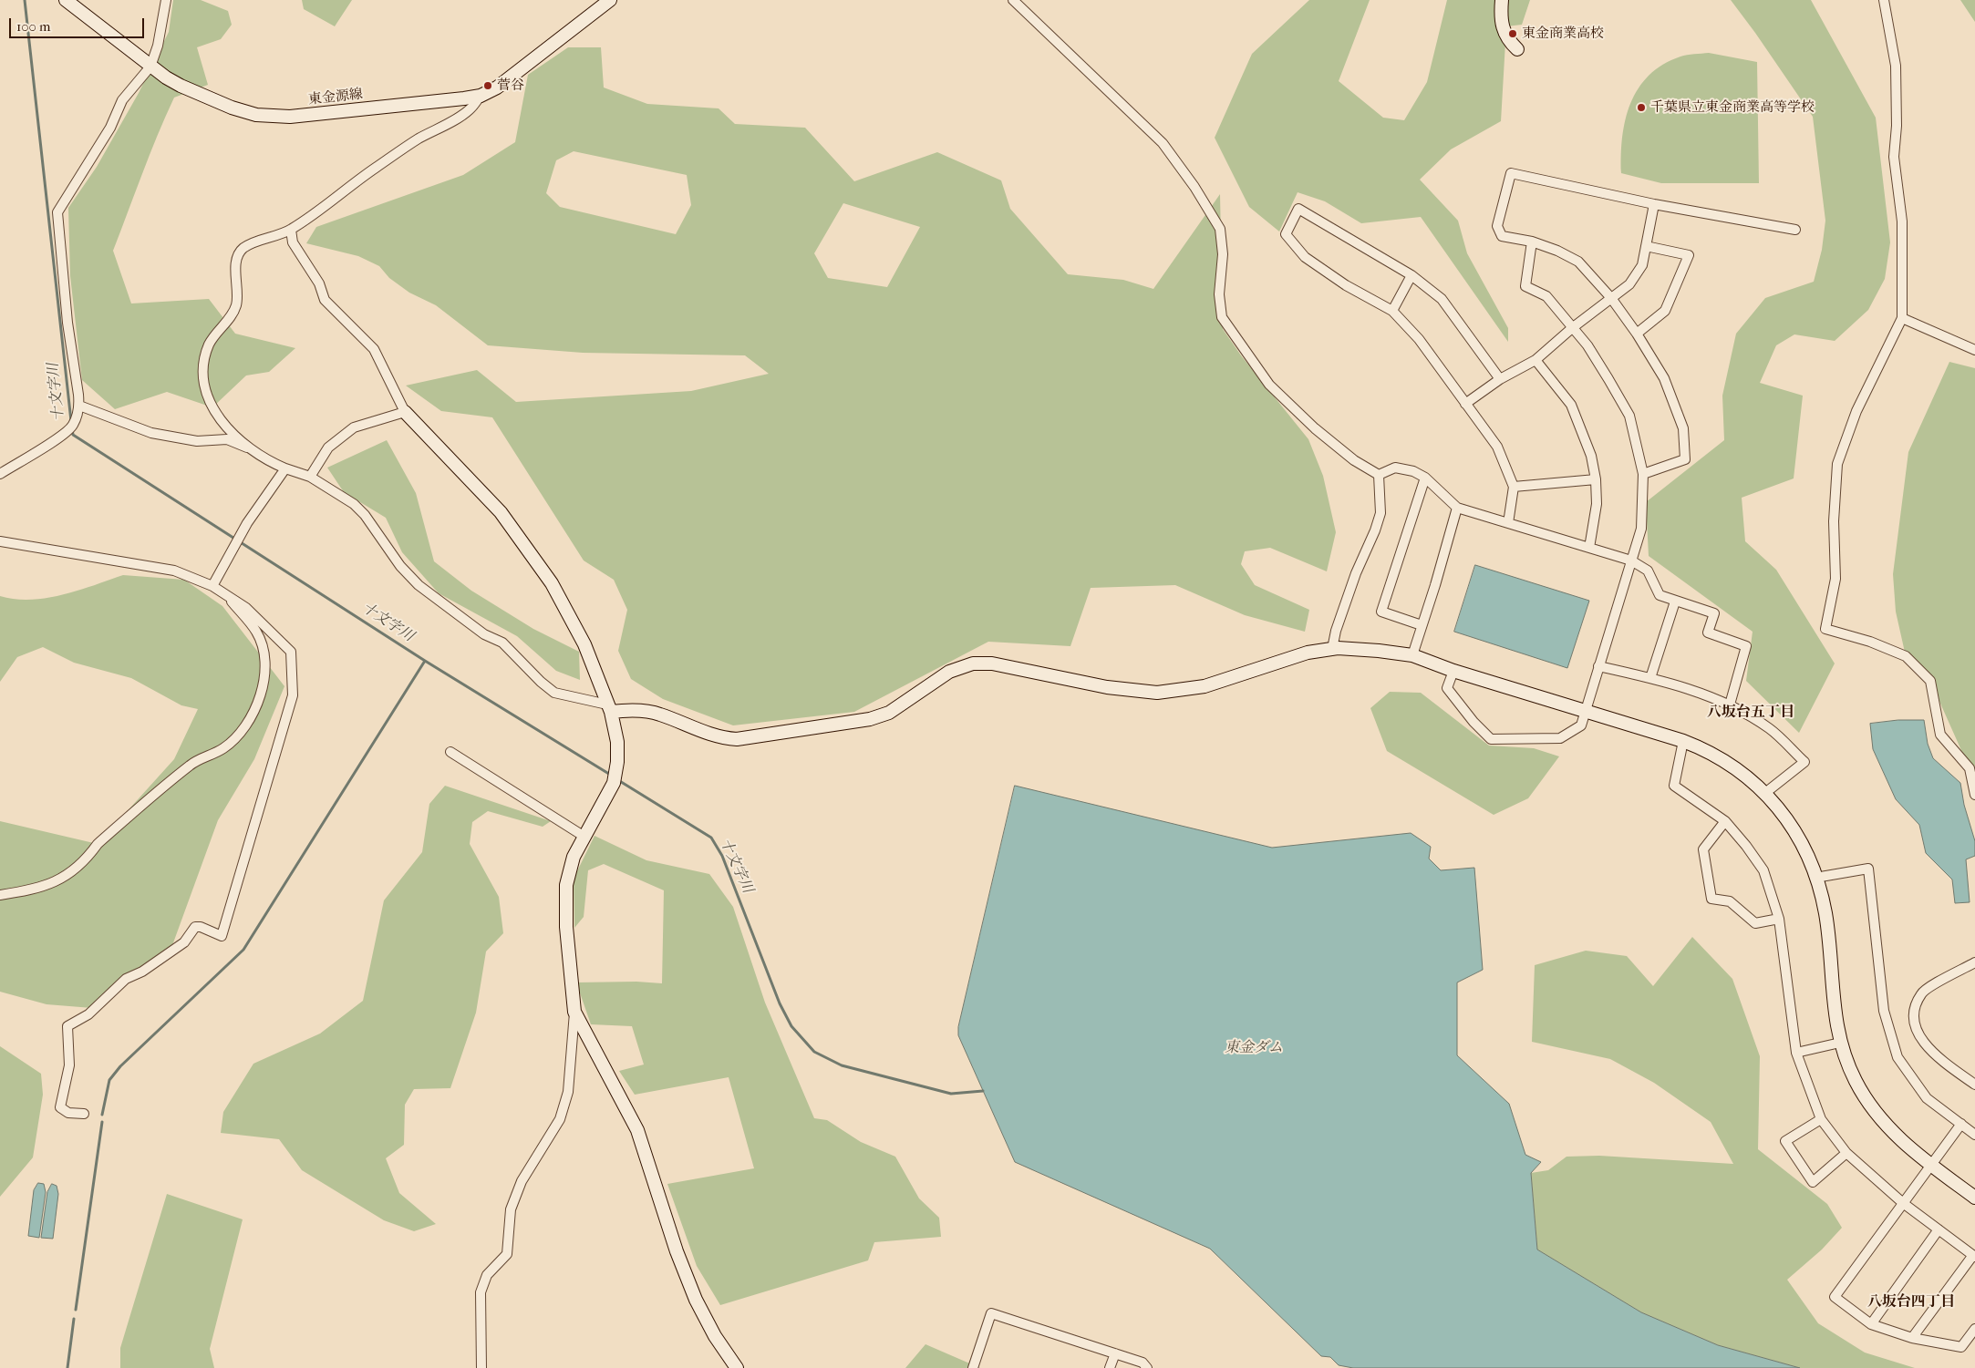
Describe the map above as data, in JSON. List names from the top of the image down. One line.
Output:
{"streets":{"street":["東金源線"]},"districts":["八坂台五丁目","八坂台四丁目"],"water":["十文字川","東金ダム"],"places":["東金商業高校","菅谷","千葉県立東金商業高等学校"],"scale_bar":"100 m"}
